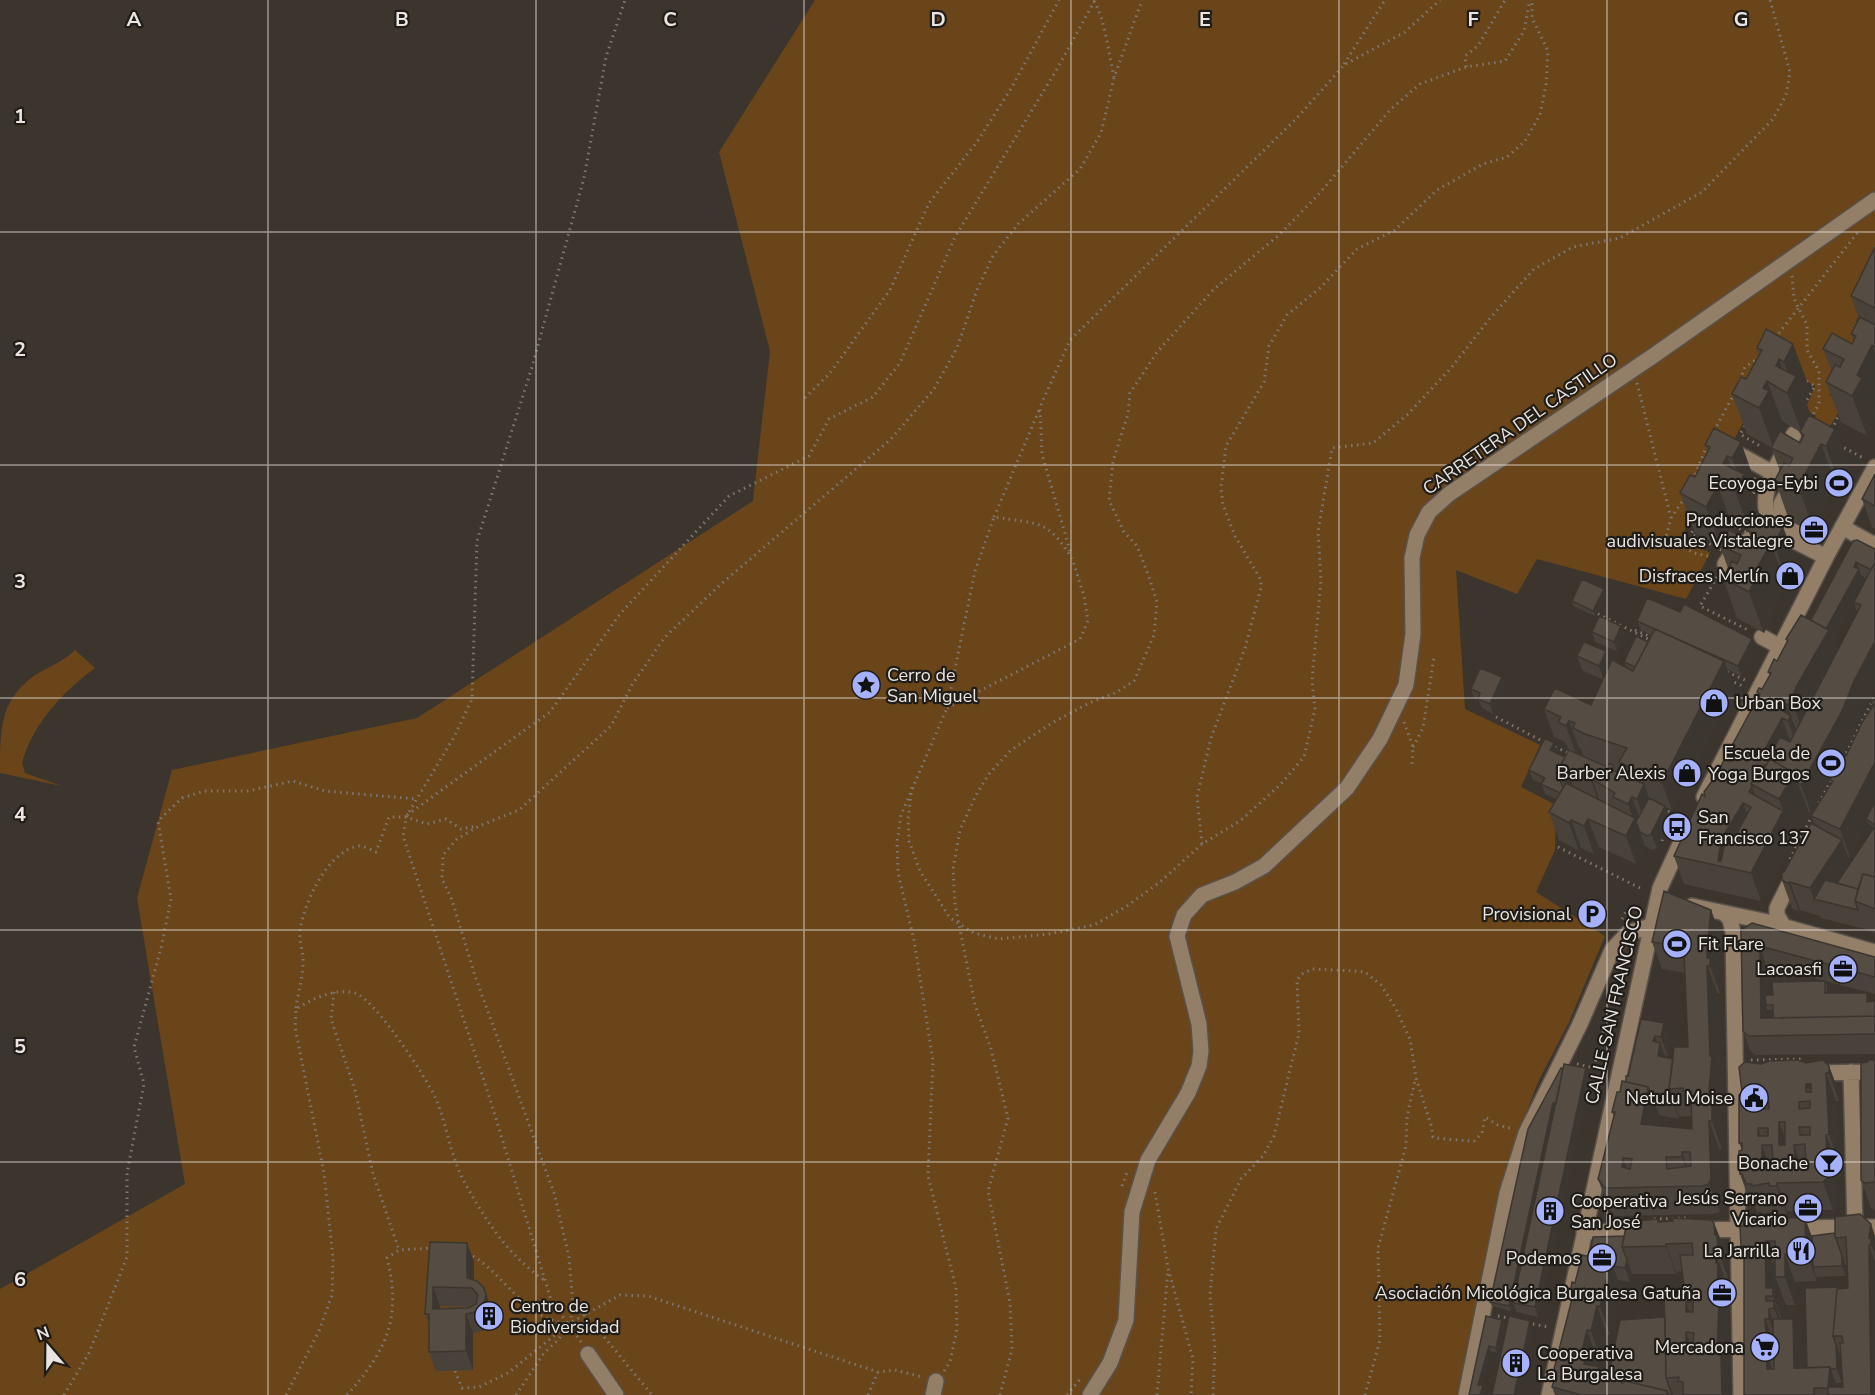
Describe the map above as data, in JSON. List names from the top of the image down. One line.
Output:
{"streets":{"street":["CARRETERA DEL CASTILLO","CALLE SAN FRANCISCO"]},"places":{"sports":["Ecoyoga-Eybi","Escuela de Yoga Burgos","Fit Flare"],"office":["Producciones audivisuales Vistalegre","Lacoasfi","Jesús Serrano Vicario","Podemos","Asociación Micológica Burgalesa Gatuña"],"shop":["Disfraces Merlín","Urban Box","Barber Alexis"],"place":["Cerro de San Miguel"],"bus stop":["San Francisco 137"],"parking":["Provisional"],"public building":["Netulu Moise"],"bar":["Bonache"],"building":["Cooperativa San José","Centro de Biodiversidad","Cooperativa La Burgalesa"],"restaurant":["La Jarrilla"],"supermarket":["Mercadona"]},"north":"top","grid":{"columns":["A","B","C","D","E","F","G"],"rows":["1","2","3","4","5","6"]}}
